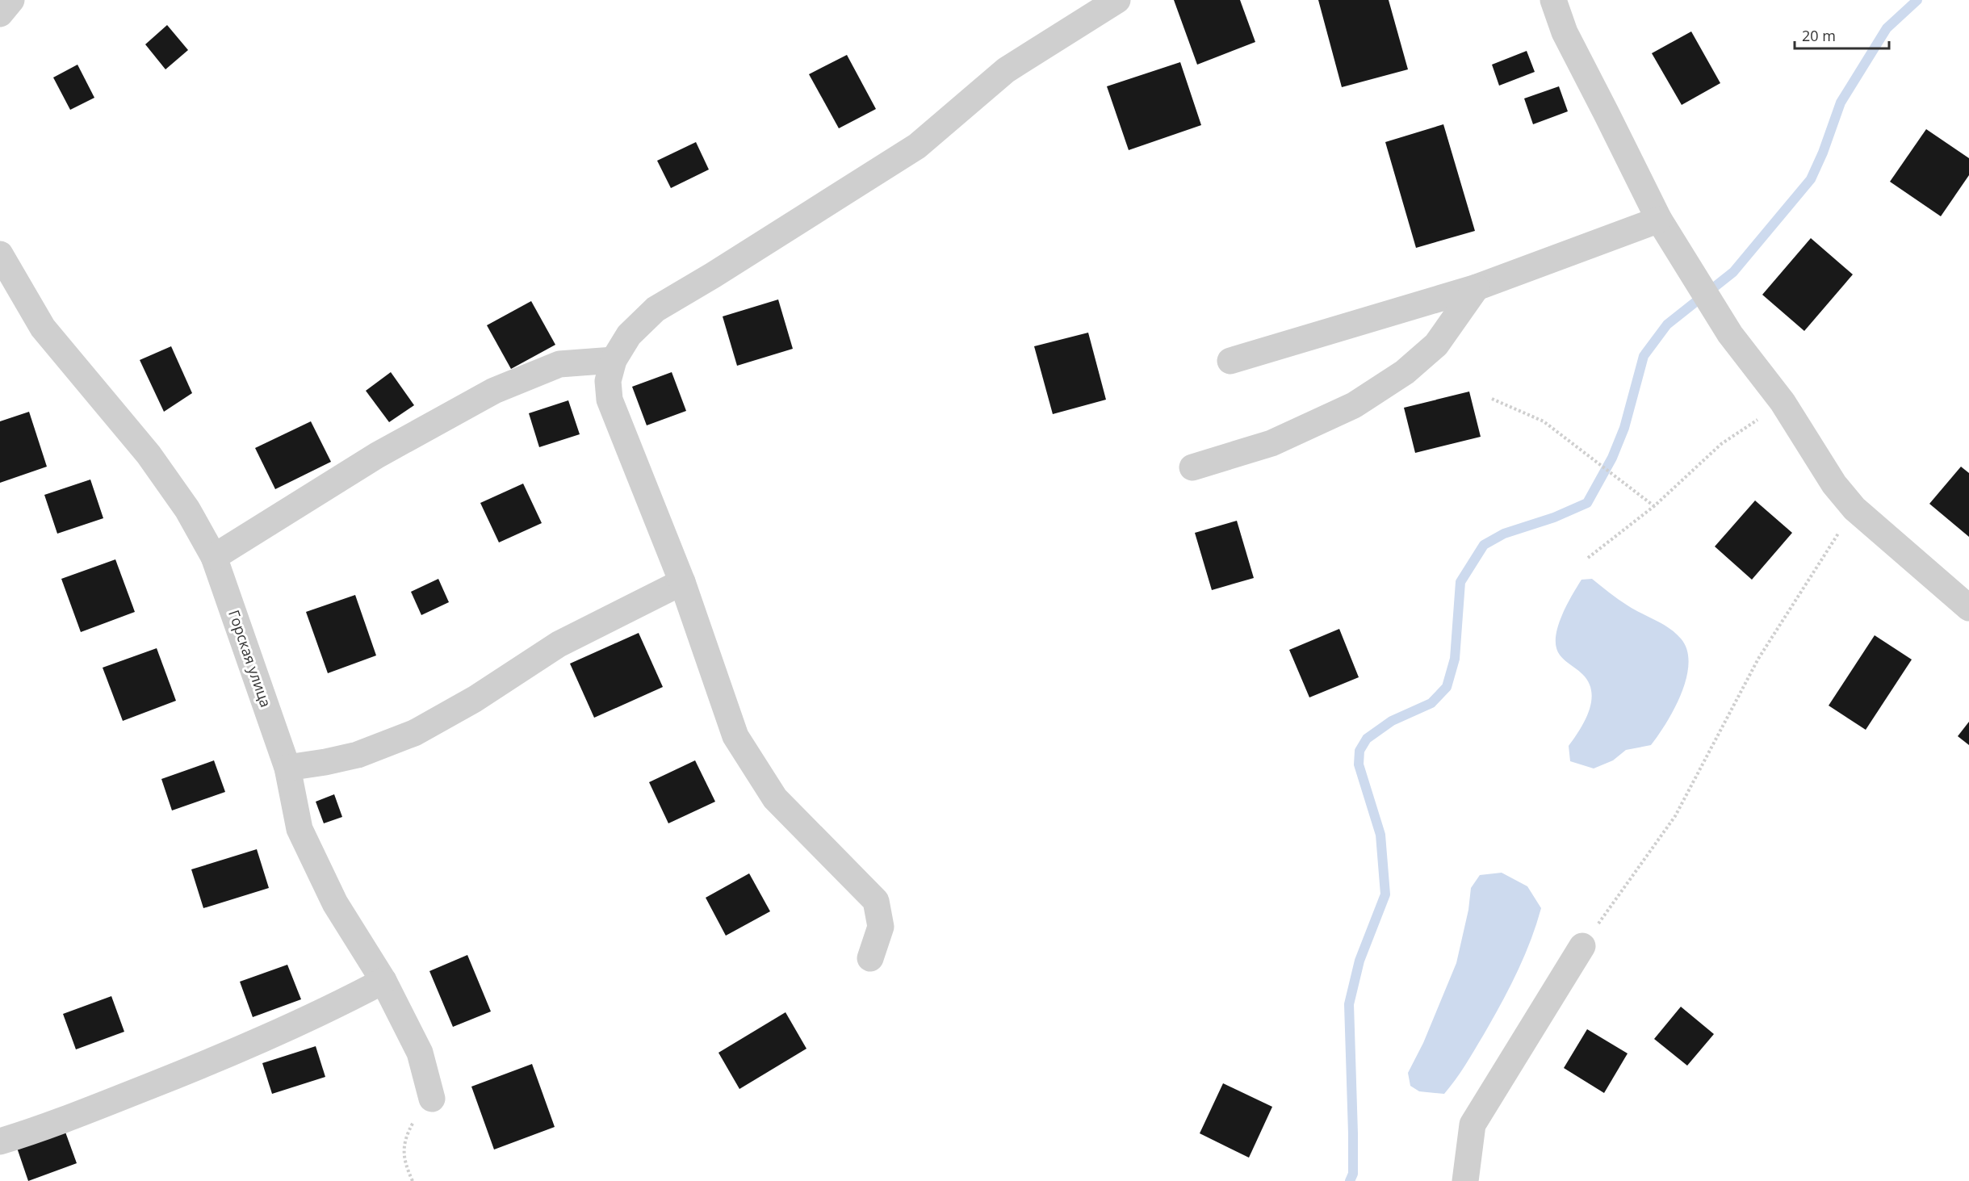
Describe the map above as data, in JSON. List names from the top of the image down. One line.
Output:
{"streets":{"street":["Горская улица"]},"scale_bar":"20 m"}
